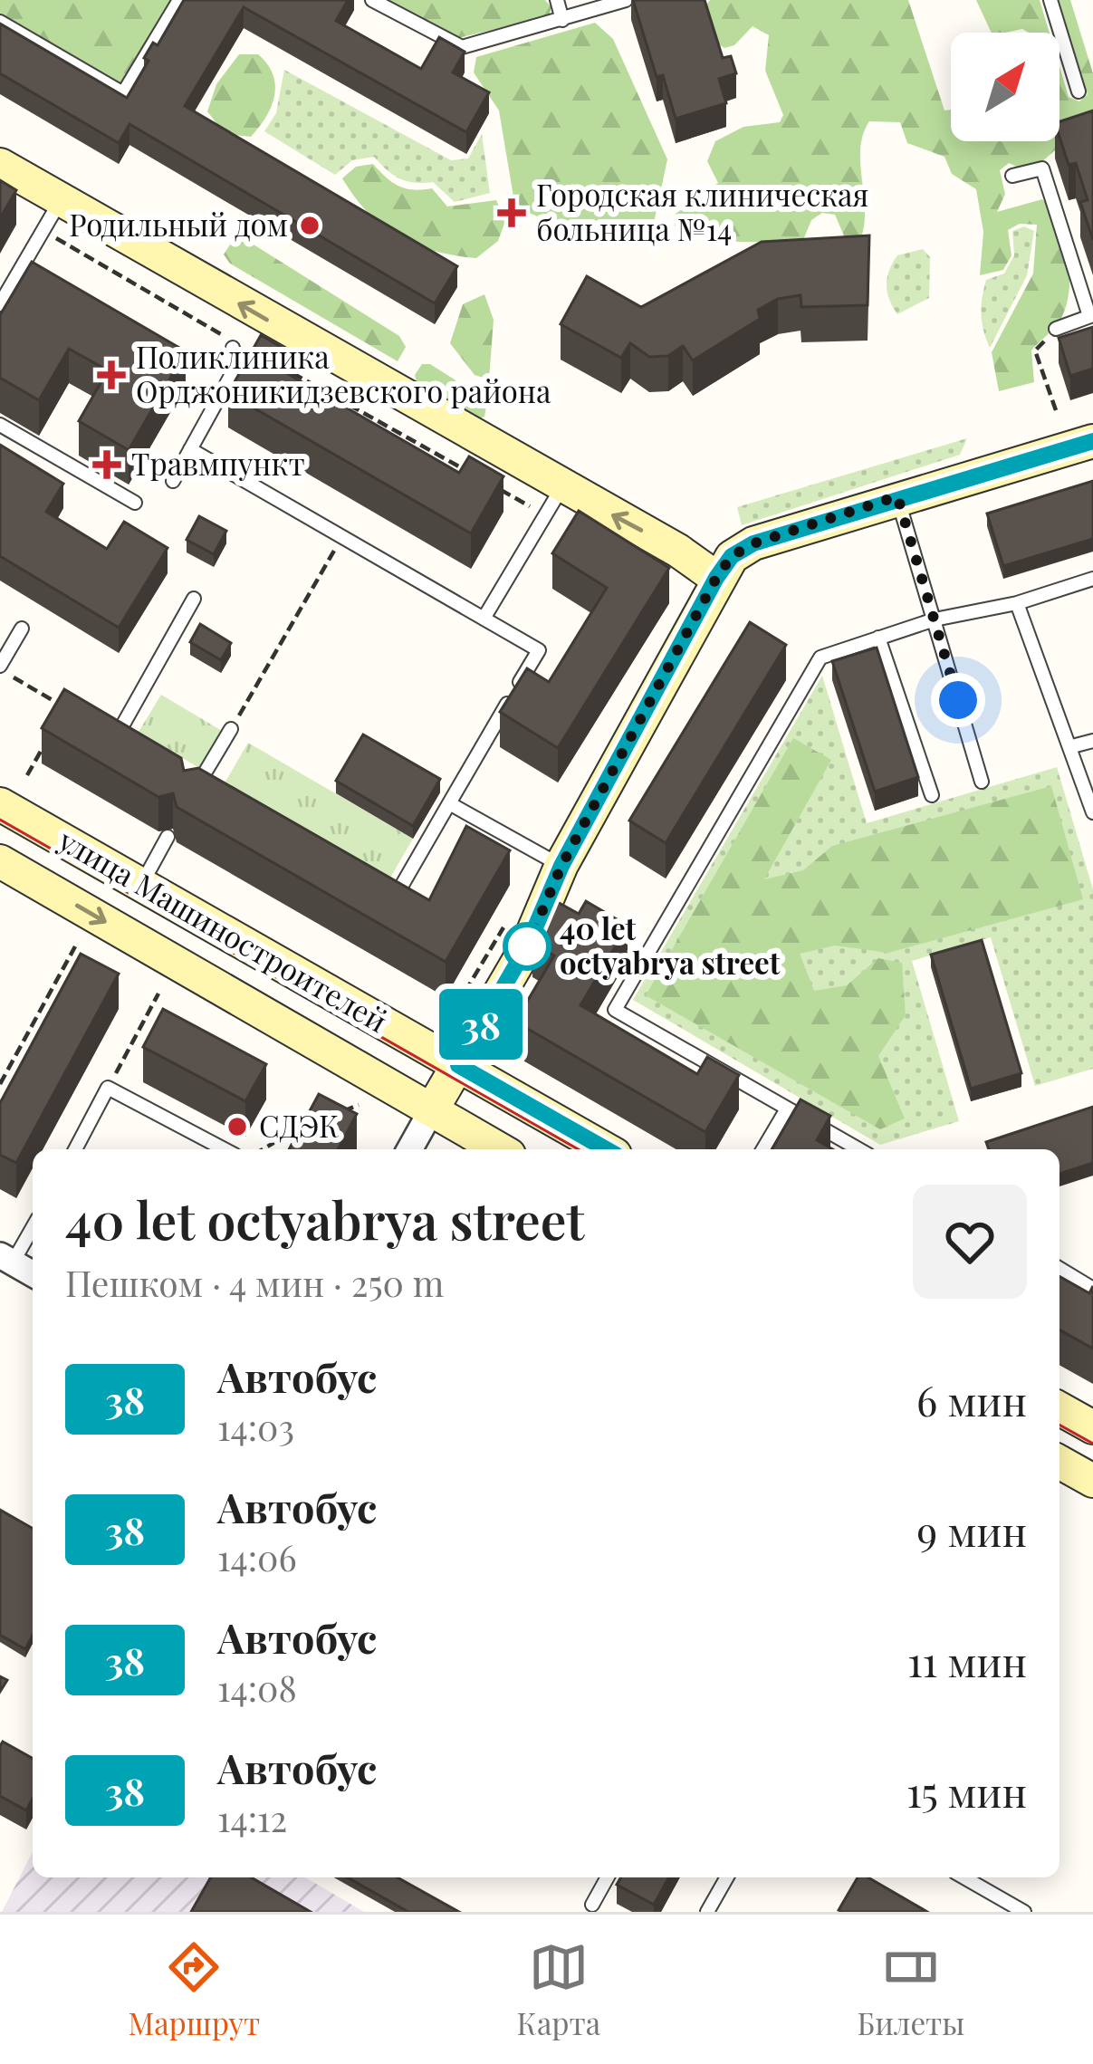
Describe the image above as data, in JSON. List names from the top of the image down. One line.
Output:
{"streets":{"main road":["улица Машиностроителей"]},"places":{"health":["Городская клиническая больница №14","Поликлиника Орджоникидзевского района","Травмпункт"],"other":["Родильный дом","40 let octyabrya street","СДЭК"]},"lines":["bus line 38"],"north":"top right","page":{"on_map":"38","heading":["40 let octyabrya street","Пешком · 4 мин · 250 m"],"list":[{"mark":"38","name":"Автобус","note":"14:03","value":"6 мин"},{"mark":"38","name":"Автобус","note":"14:06","value":"9 мин"},{"mark":"38","name":"Автобус","note":"14:08","value":"11 мин"},{"mark":"38","name":"Автобус","note":"14:12","value":"15 мин"}],"tabs":["Маршрут","Карта","Билеты"]}}
